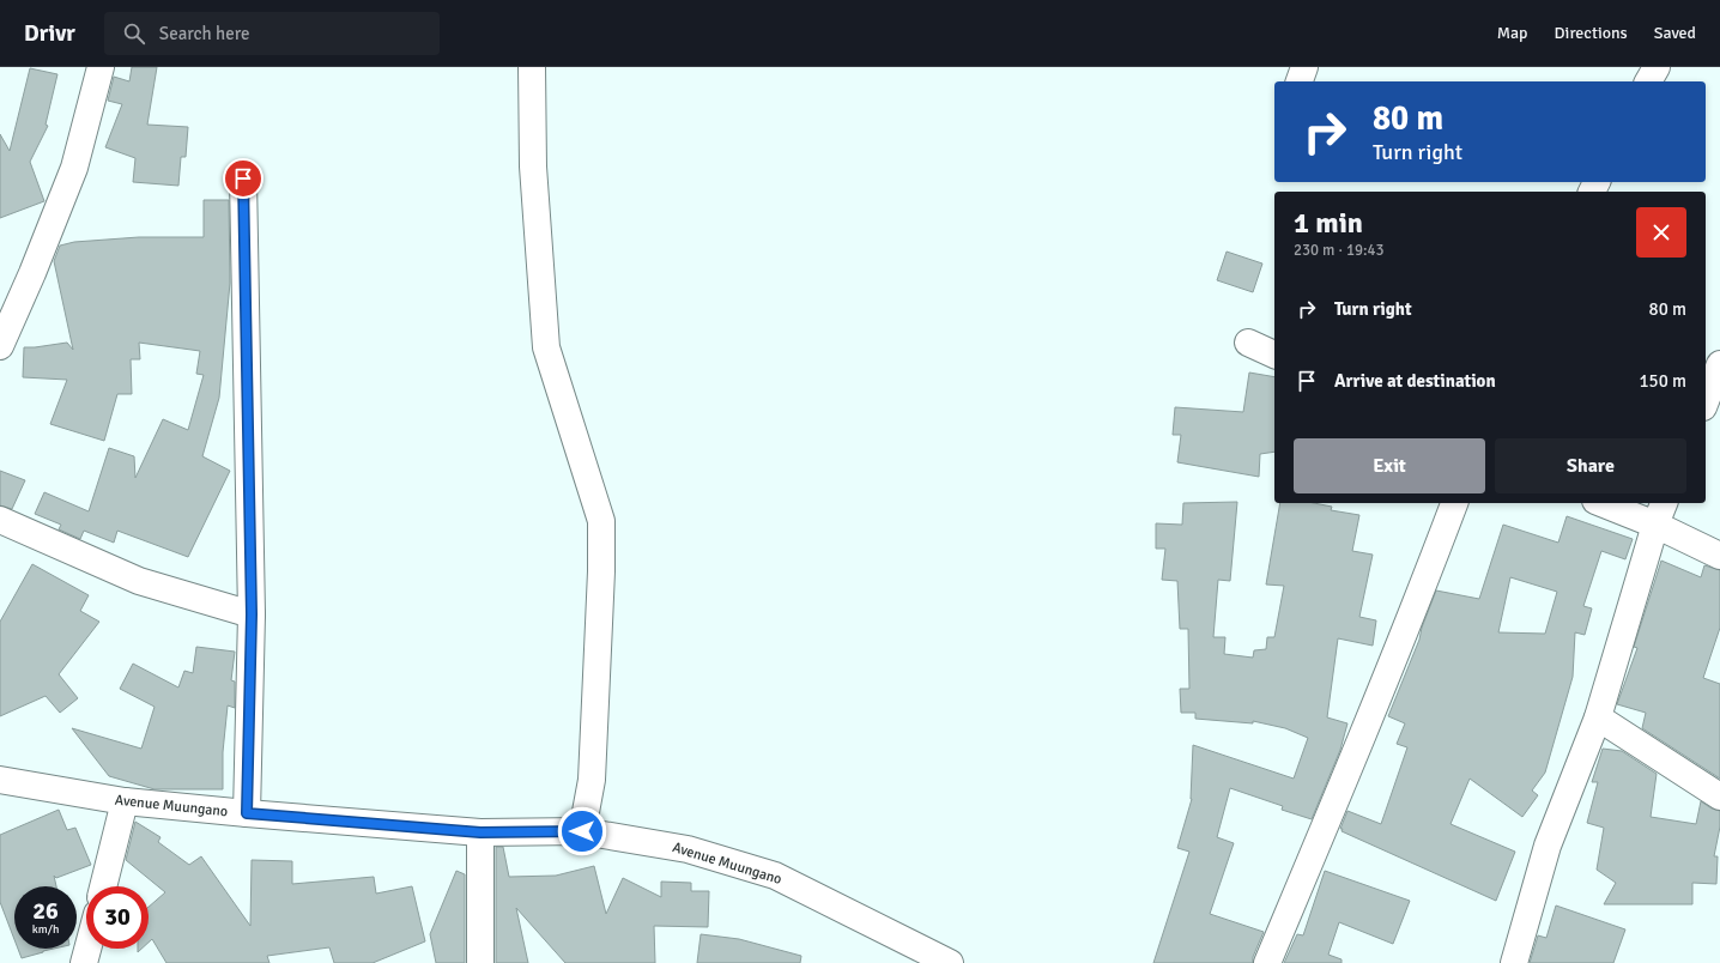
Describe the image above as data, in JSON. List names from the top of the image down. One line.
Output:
{"streets":{"street":["Avenue Muungano"]},"page":{"header":"Drivr","search":"Search here","nav":["Map","Directions","Saved"],"turn":["80 m","Turn right"],"heading":["1 min","230 m · 19:43"],"list":[{"name":"Turn right","value":"80 m"},{"name":"Arrive at destination","value":"150 m"}],"buttons":["Exit","Share"],"speed":"26 km/h","limit":"30"}}
